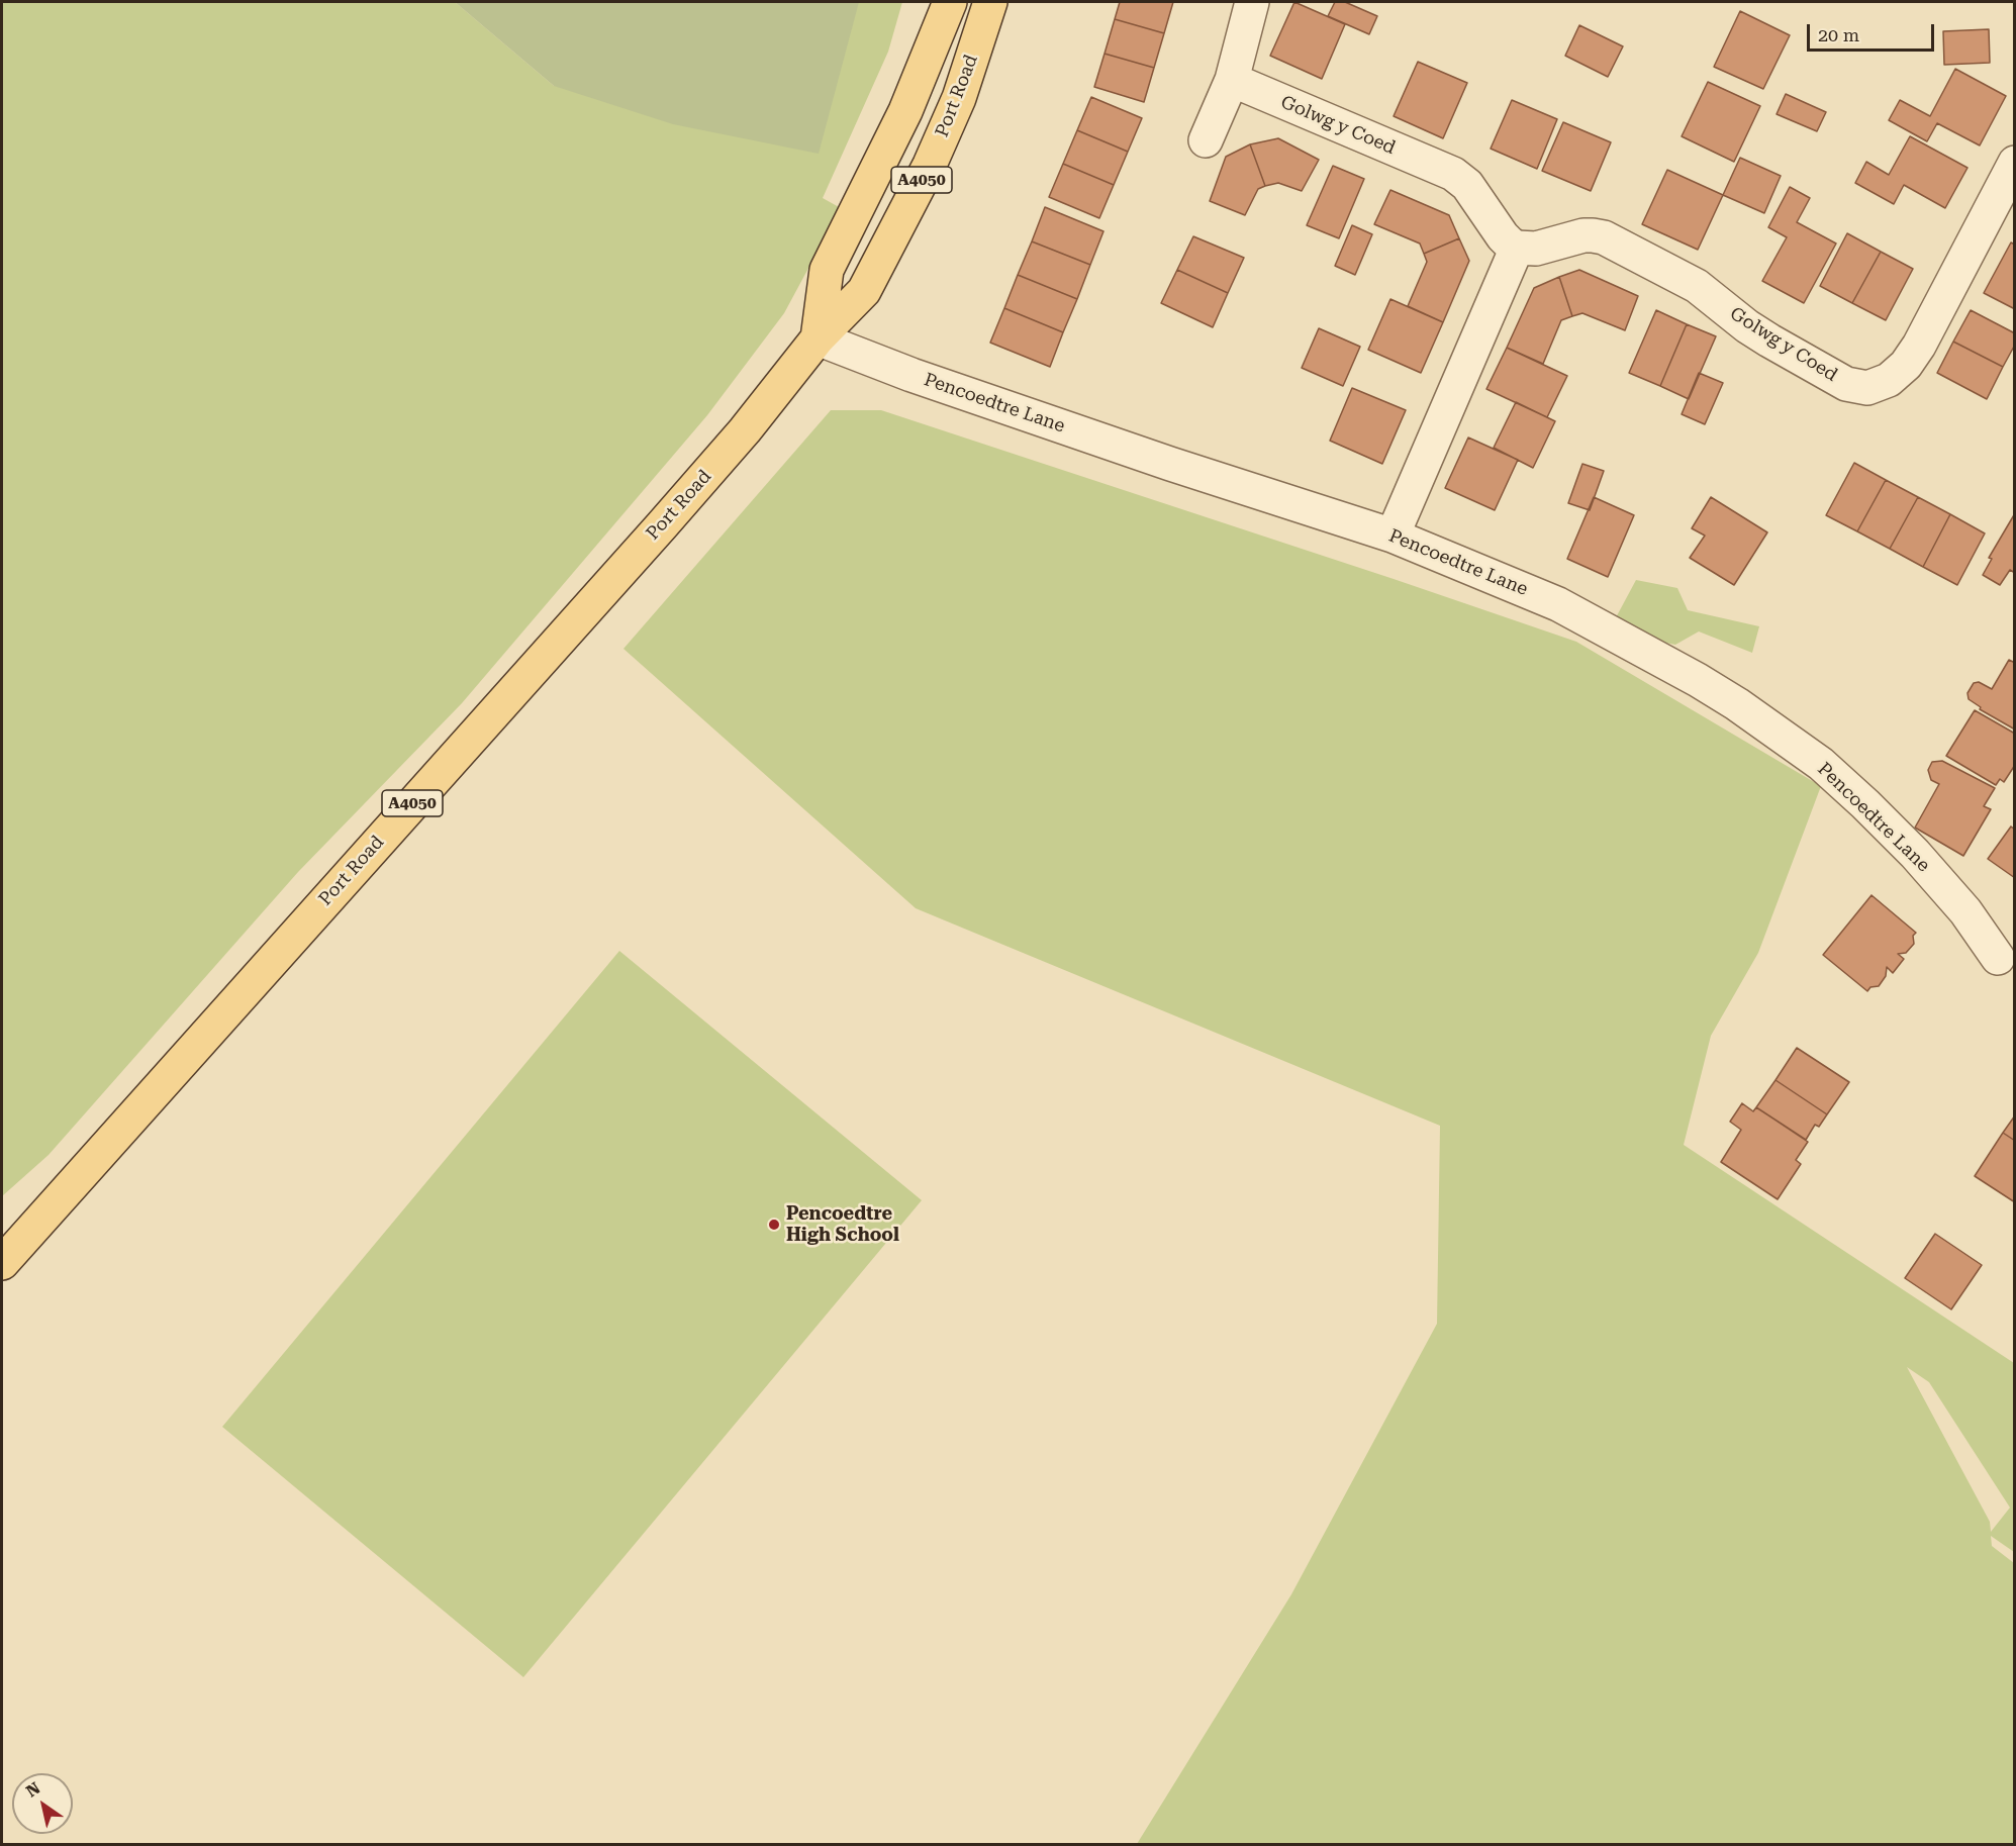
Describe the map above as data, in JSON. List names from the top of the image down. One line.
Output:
{"streets":{"main road":["Port Road","A4050"],"street":["Golwg y Coed","Pencoedtre Lane"]},"crossings":[["Port Road","A4050"],["Port Road","Pencoedtre Lane"],["A4050","Pencoedtre Lane"]],"places":["Pencoedtre High School"],"scale_bar":"20 m","north":"top left"}
